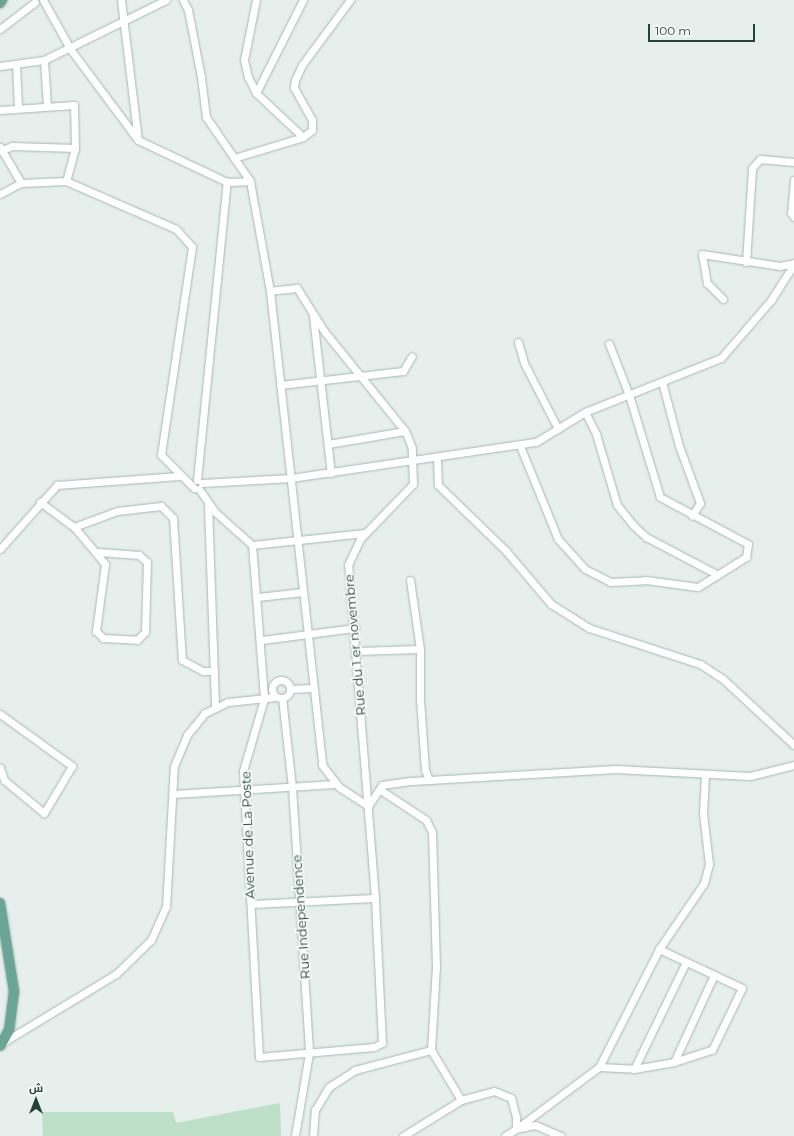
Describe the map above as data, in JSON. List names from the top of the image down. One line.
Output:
{"streets":{"street":["Rue du 1 er novembre","Avenue de La Poste","Rue Independence"]},"crossings":[["Rue du 1 er novembre","Avenue de La Poste"],["Avenue de La Poste","Rue Independence"]],"scale_bar":"100 m","north":"top"}
